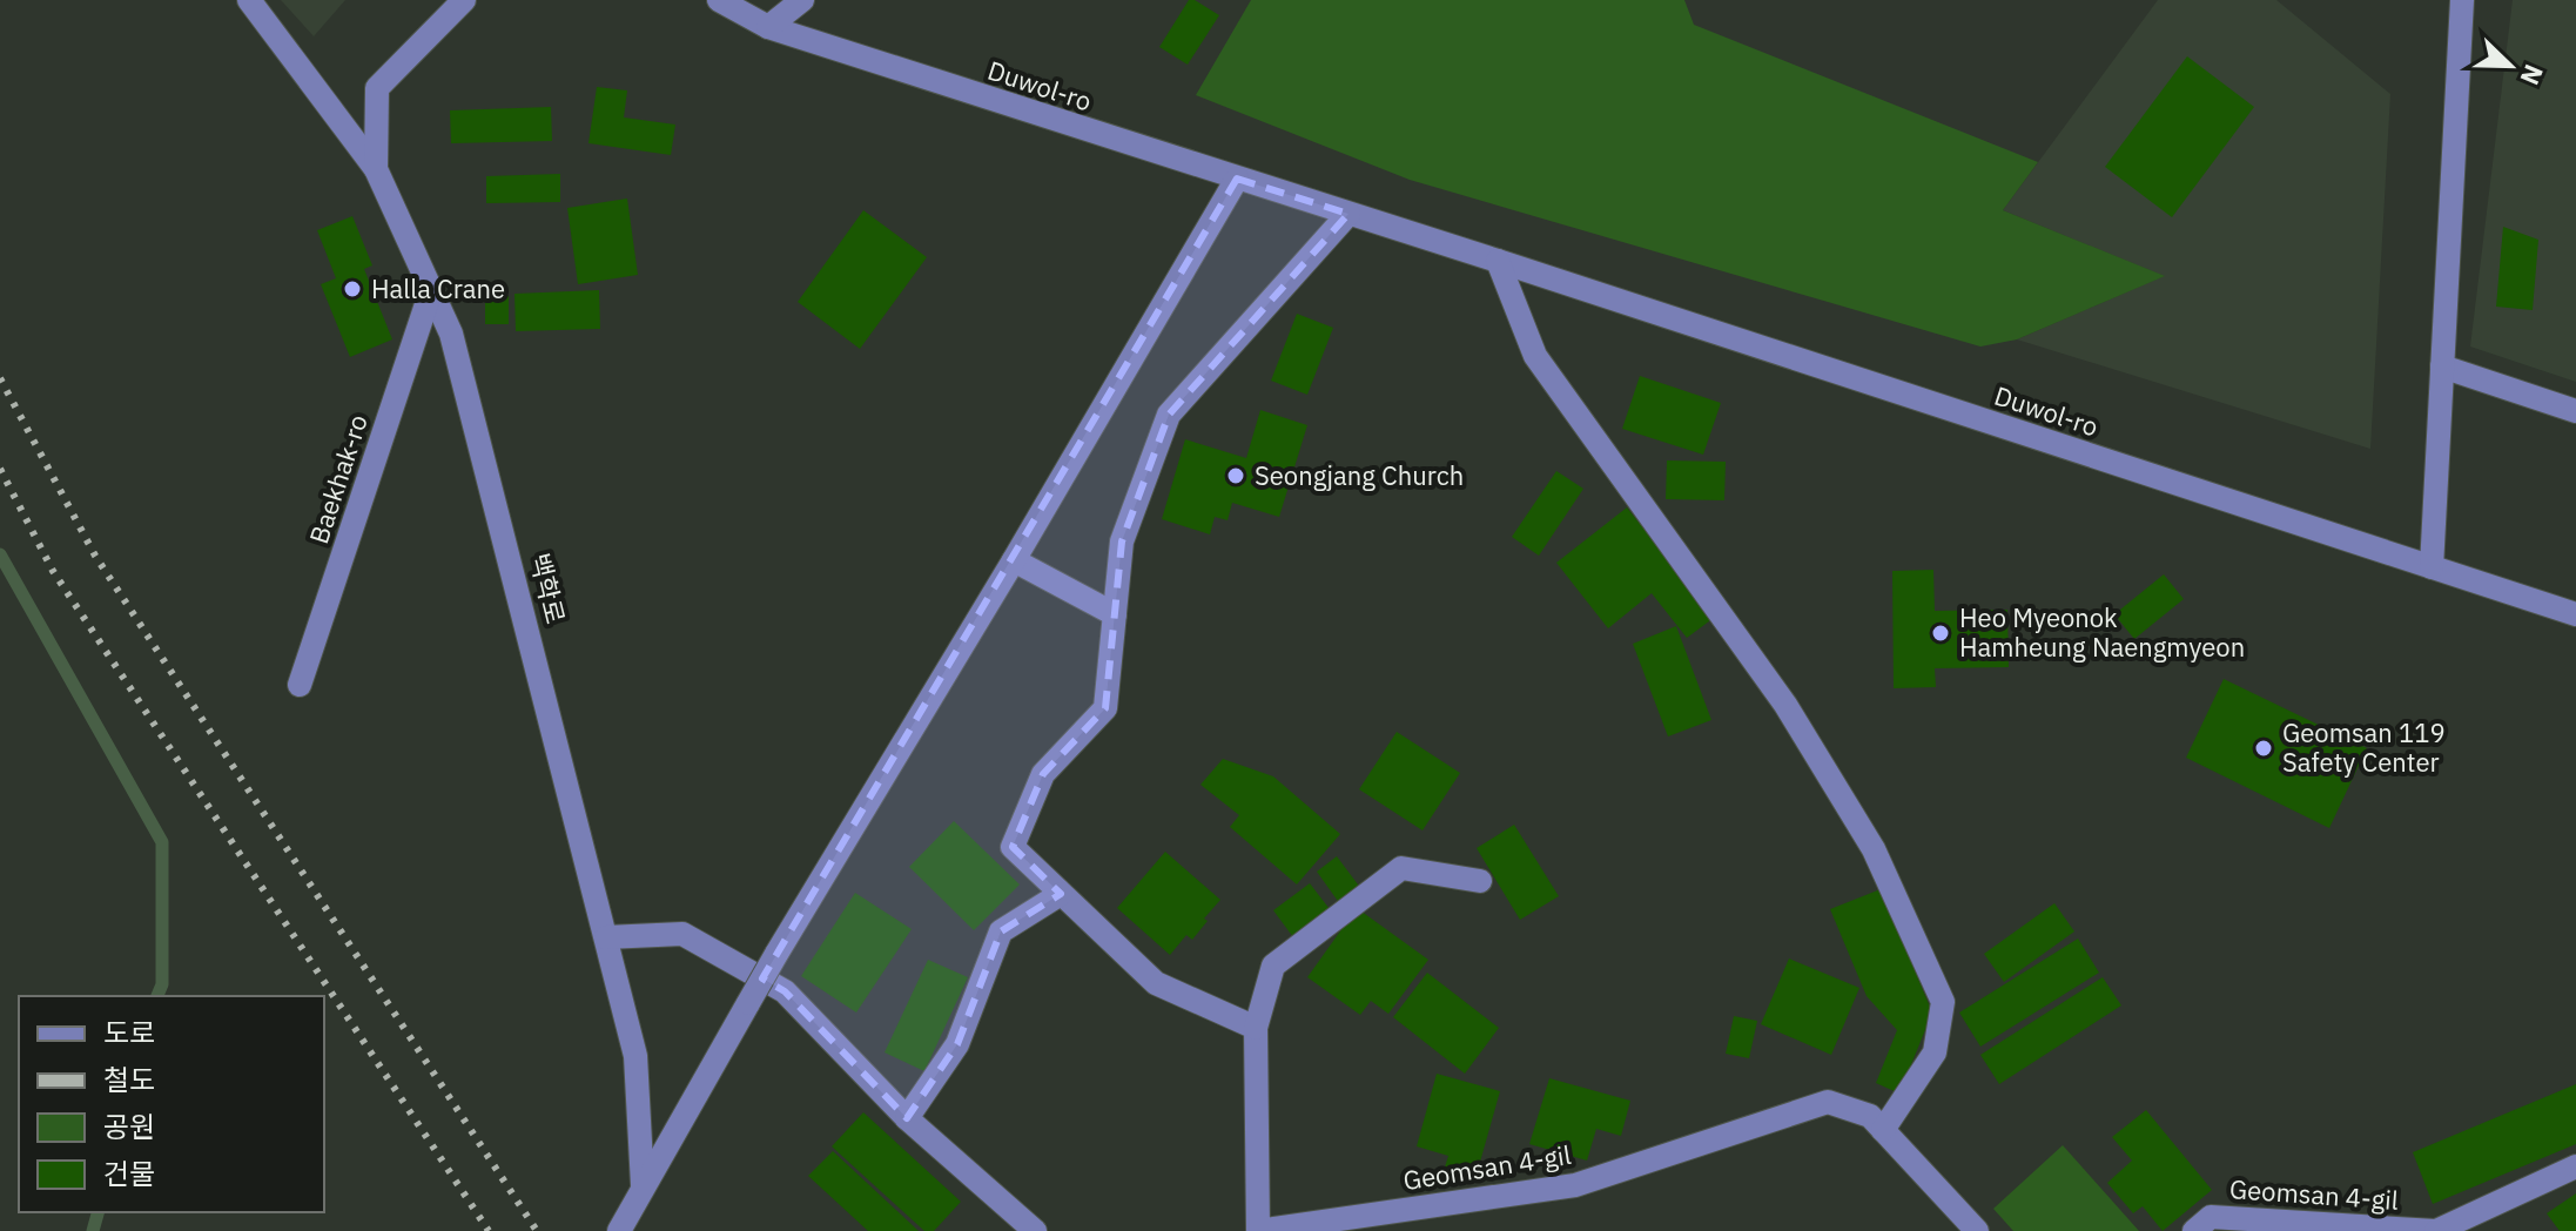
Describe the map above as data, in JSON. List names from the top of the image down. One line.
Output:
{"streets":{"street":["Duwol-ro","Baekhak-ro","백학로","Geomsan 4-gil"]},"crossings":[["Baekhak-ro","백학로"]],"places":["Halla Crane","Seongjang Church","Heo Myeonok Hamheung Naengmyeon","Geomsan 119 Safety Center"],"legend":["도로","철도","공원","건물"],"north":"bottom right"}
